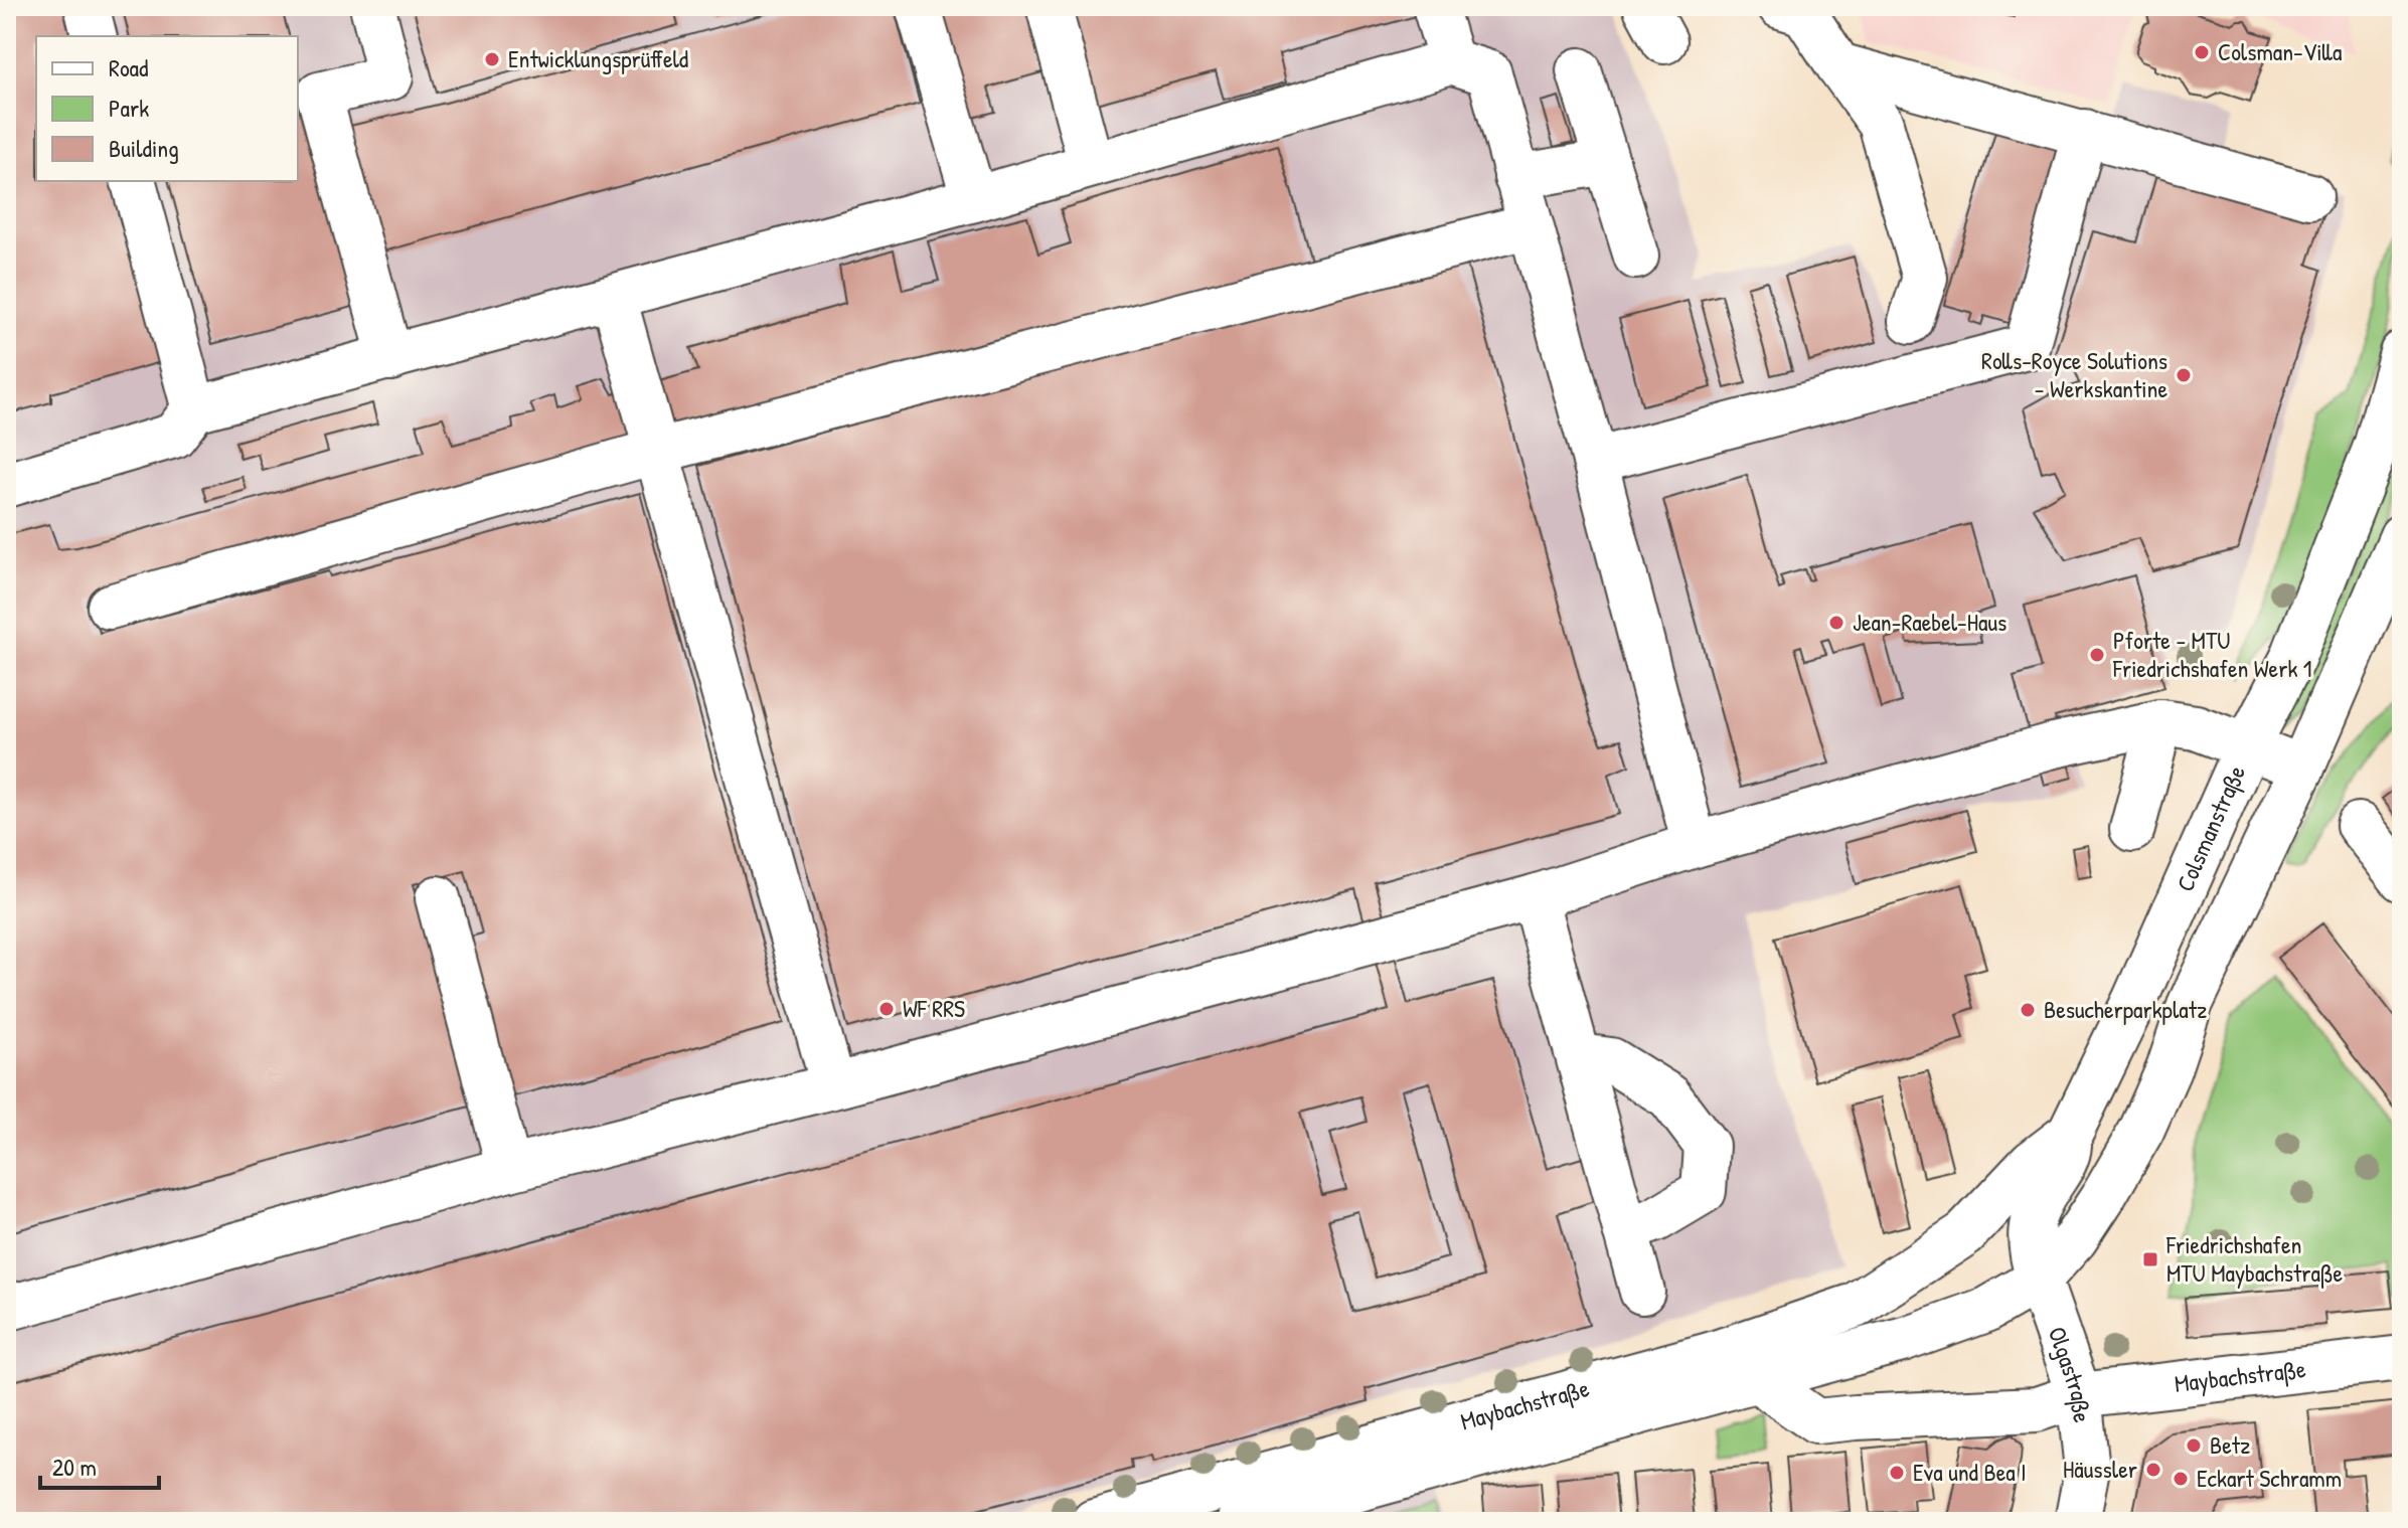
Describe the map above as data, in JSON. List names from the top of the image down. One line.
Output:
{"streets":{"main road":["Colsmanstraße","Maybachstraße","Olgastraße"]},"crossings":[["Colsmanstraße","Maybachstraße"],["Colsmanstraße","Olgastraße"],["Maybachstraße","Olgastraße"]],"places":{"other":["Colsman-Villa","Entwicklungsprüffeld","Rolls-Royce Solutions - Werkskantine","Jean-Raebel-Haus","Pforte - MTU Friedrichshafen Werk 1","WF RRS","Besucherparkplatz","Betz","Häussler","Eva und Bea I","Eckart Schramm"],"transit":["Friedrichshafen MTU Maybachstraße"]},"legend":["Road","Park","Building"],"scale_bar":"20 m"}
